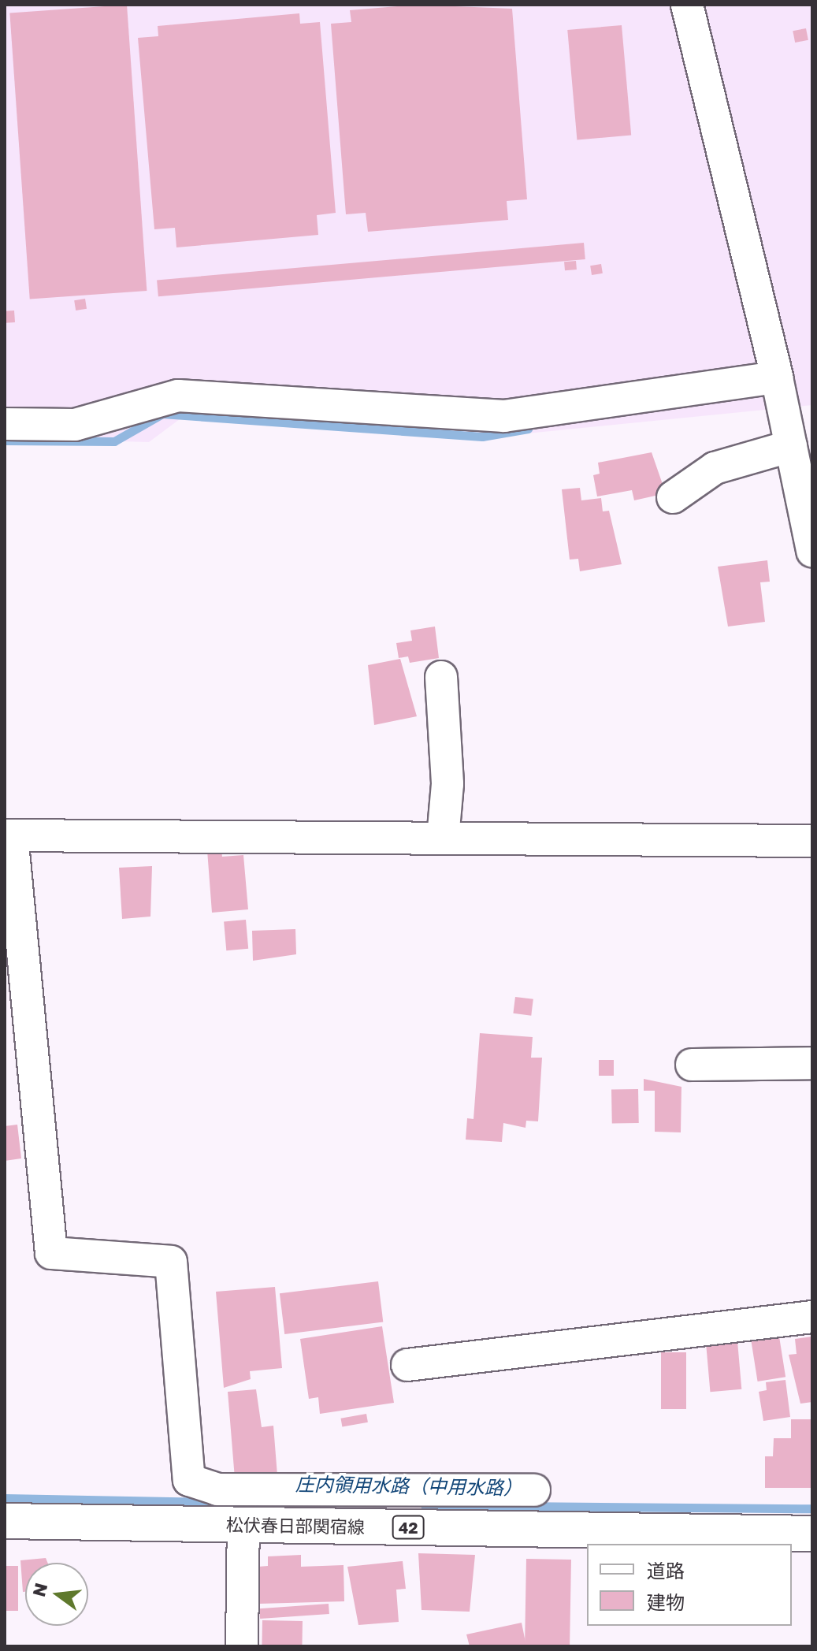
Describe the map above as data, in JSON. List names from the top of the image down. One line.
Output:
{"streets":{"main road":["松伏春日部関宿線","42"]},"water":["庄内領用水路（中用水路）"],"legend":["道路","建物"],"north":"left"}
